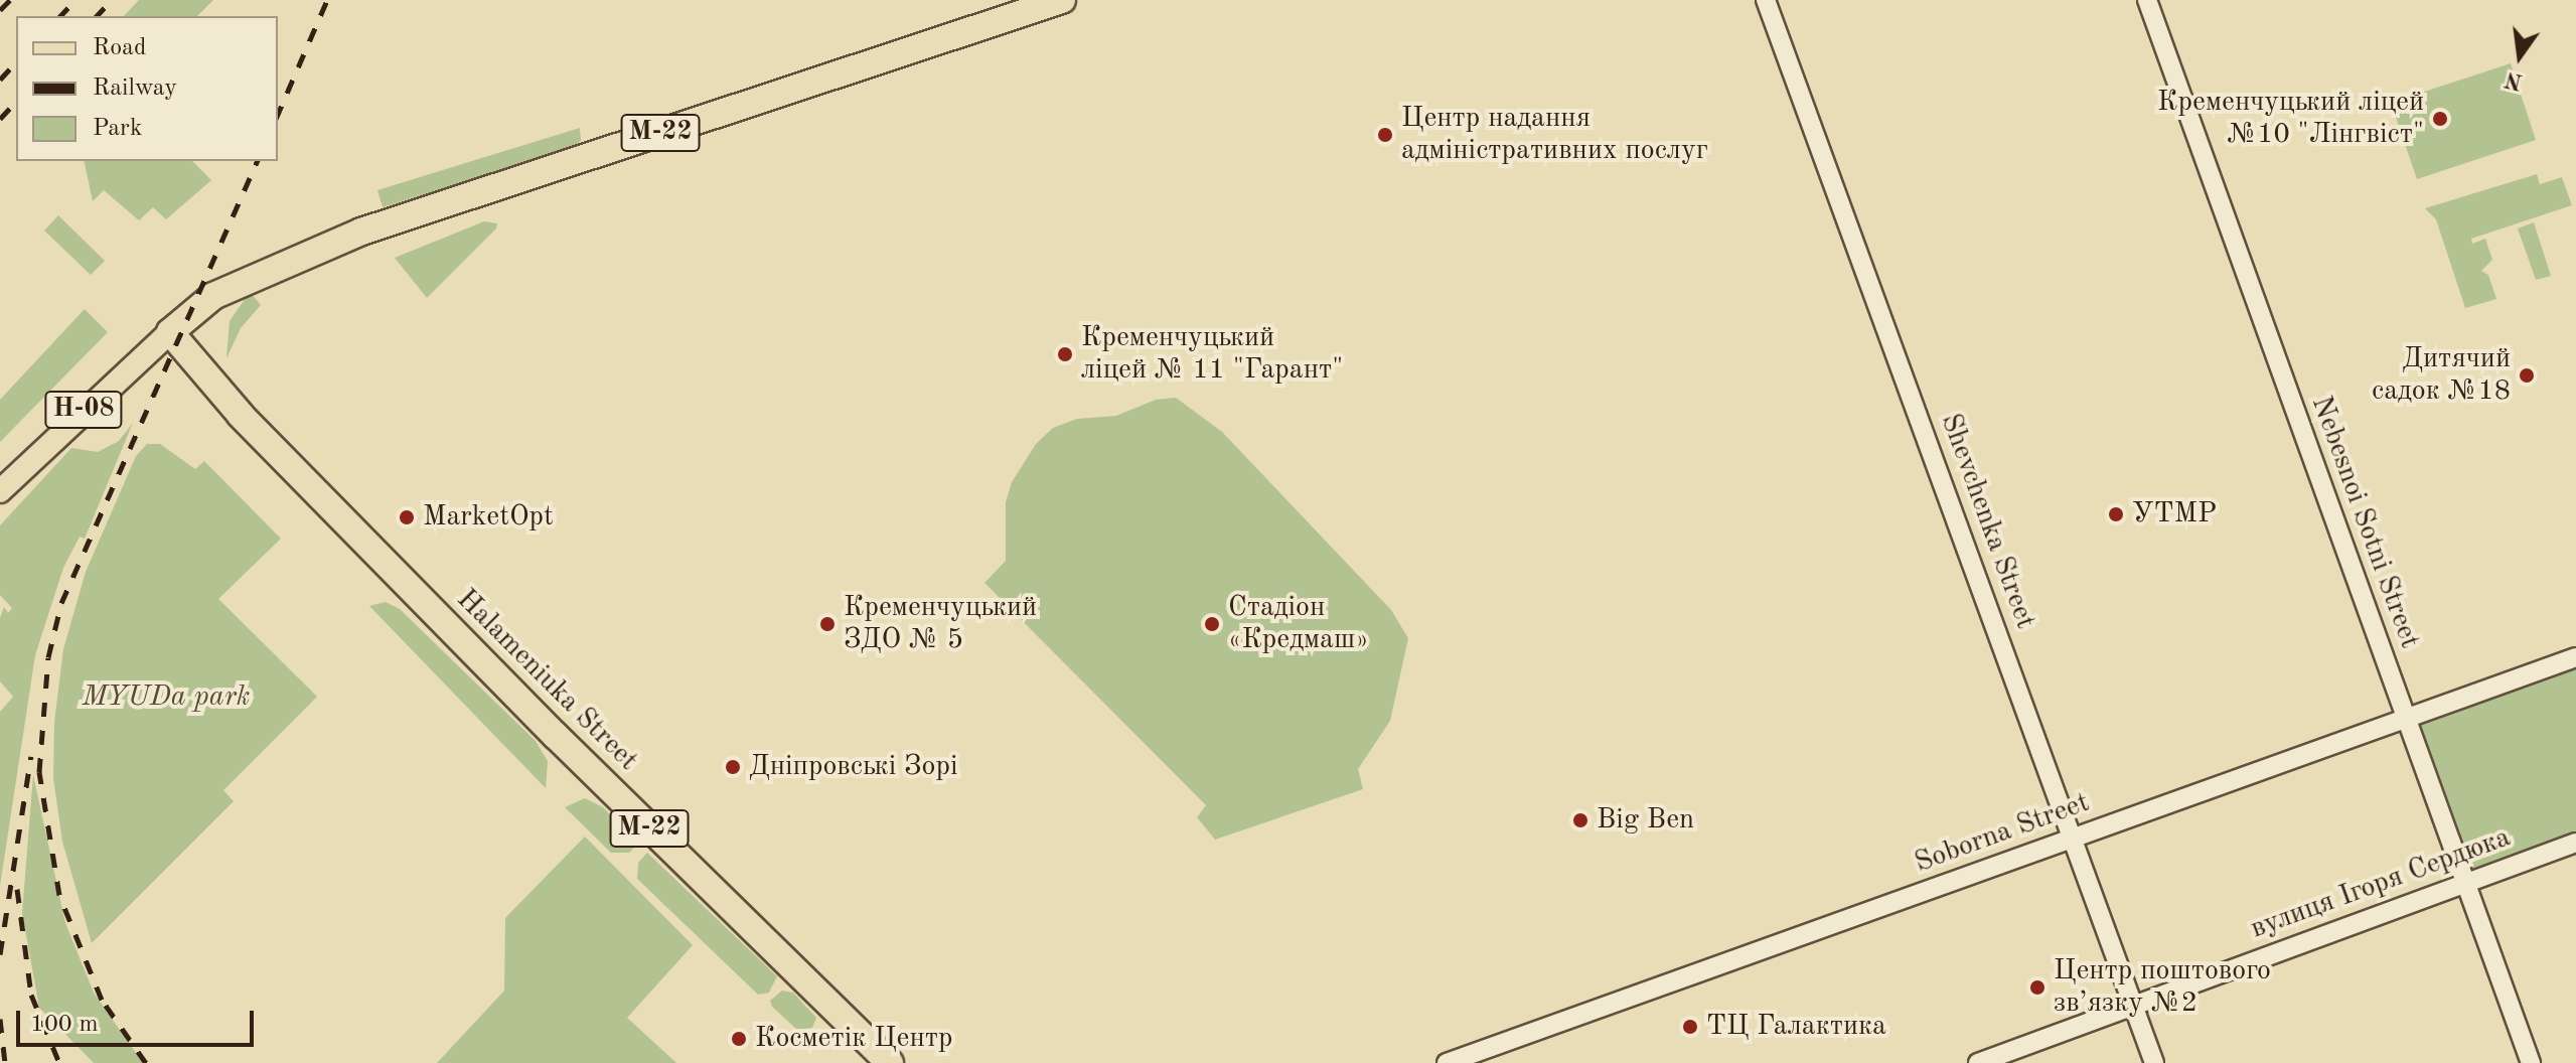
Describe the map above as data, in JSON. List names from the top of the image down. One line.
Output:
{"streets":{"highway":["М-22","Halameniuka Street"],"main road":["Н-08"],"street":["Shevchenka Street","Nebesnoi Sotni Street","Soborna Street","вулиця Ігоря Сердюка"]},"crossings":[["М-22","Н-08"],["М-22","Halameniuka Street"],["Н-08","Halameniuka Street"],["Shevchenka Street","Soborna Street"],["Shevchenka Street","вулиця Ігоря Сердюка"],["Nebesnoi Sotni Street","Soborna Street"],["Nebesnoi Sotni Street","вулиця Ігоря Сердюка"]],"parks":["MYUDa park"],"places":["Кременчуцький ліцей №10 \"Лінгвіст\"","Центр надання адміністративних послуг","Кременчуцький ліцей № 11 \"Гарант\"","Дитячий садок №18","УТМР","MarketOpt","Кременчуцький ЗДО № 5","Стадіон «Кредмаш»","Дніпровські Зорі","Big Ben","Центр поштового зв’язку №2","ТЦ Галактика","Косметік Центр"],"legend":["Road","Railway","Park"],"scale_bar":"100 m","north":"bottom"}
